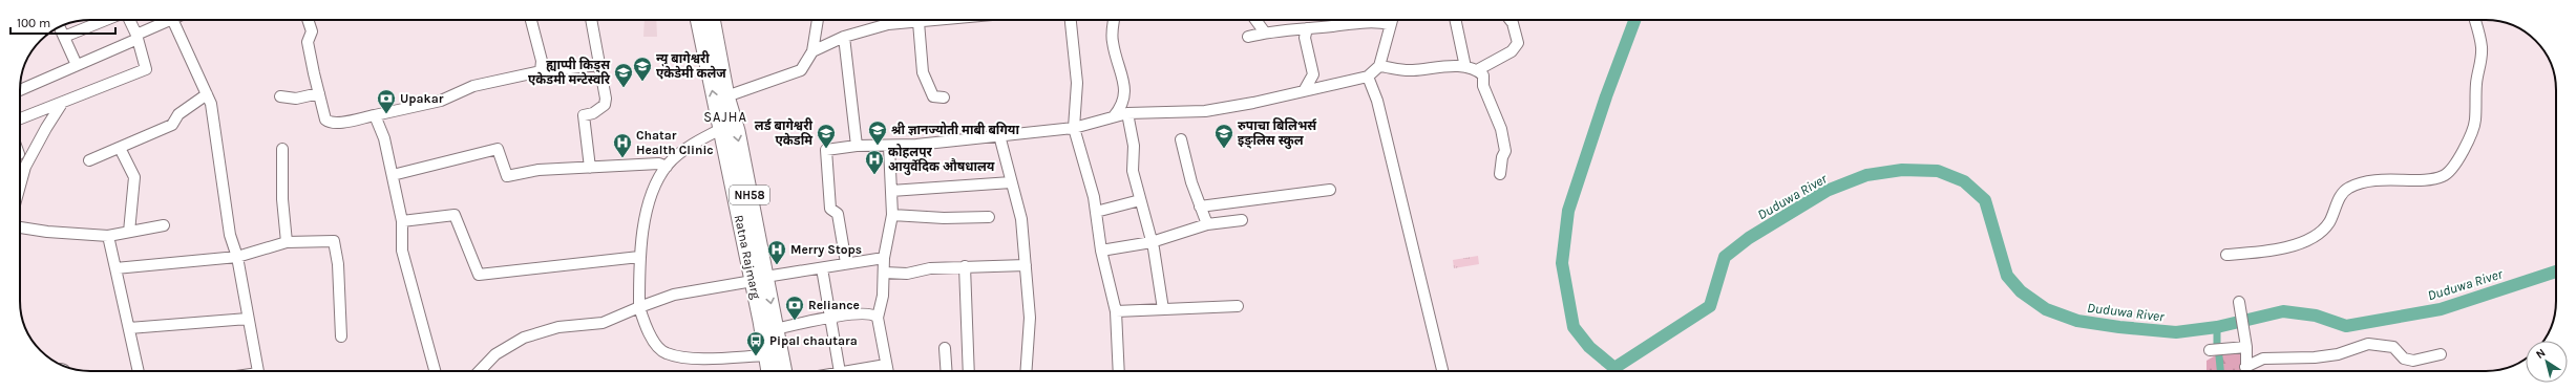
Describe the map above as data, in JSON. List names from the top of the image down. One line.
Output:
{"streets":{"highway":["NH58","Ratna Rajmarg"]},"districts":["SAJHA"],"water":["Duduwa River"],"places":{"school or university":["न्यु बागेश्वरी एकेडेमी कलेज","ह्याप्पी किड्स एकेडमी मन्टेस्वरि","श्री ज्ञानज्योती माबी बगिया","लर्ड बागेश्वरी एकेडमि","रुपाचा बिलिभर्स इङ्लिस स्कुल"],"bank":["Upakar","Reliance"],"hospital":["Chatar Health Clinic","कोहलपुर आयुर्वेदिक औषधालय","Merry Stops"],"bus stop":["Pipal chautara"]},"scale_bar":"100 m","north":"top left"}
